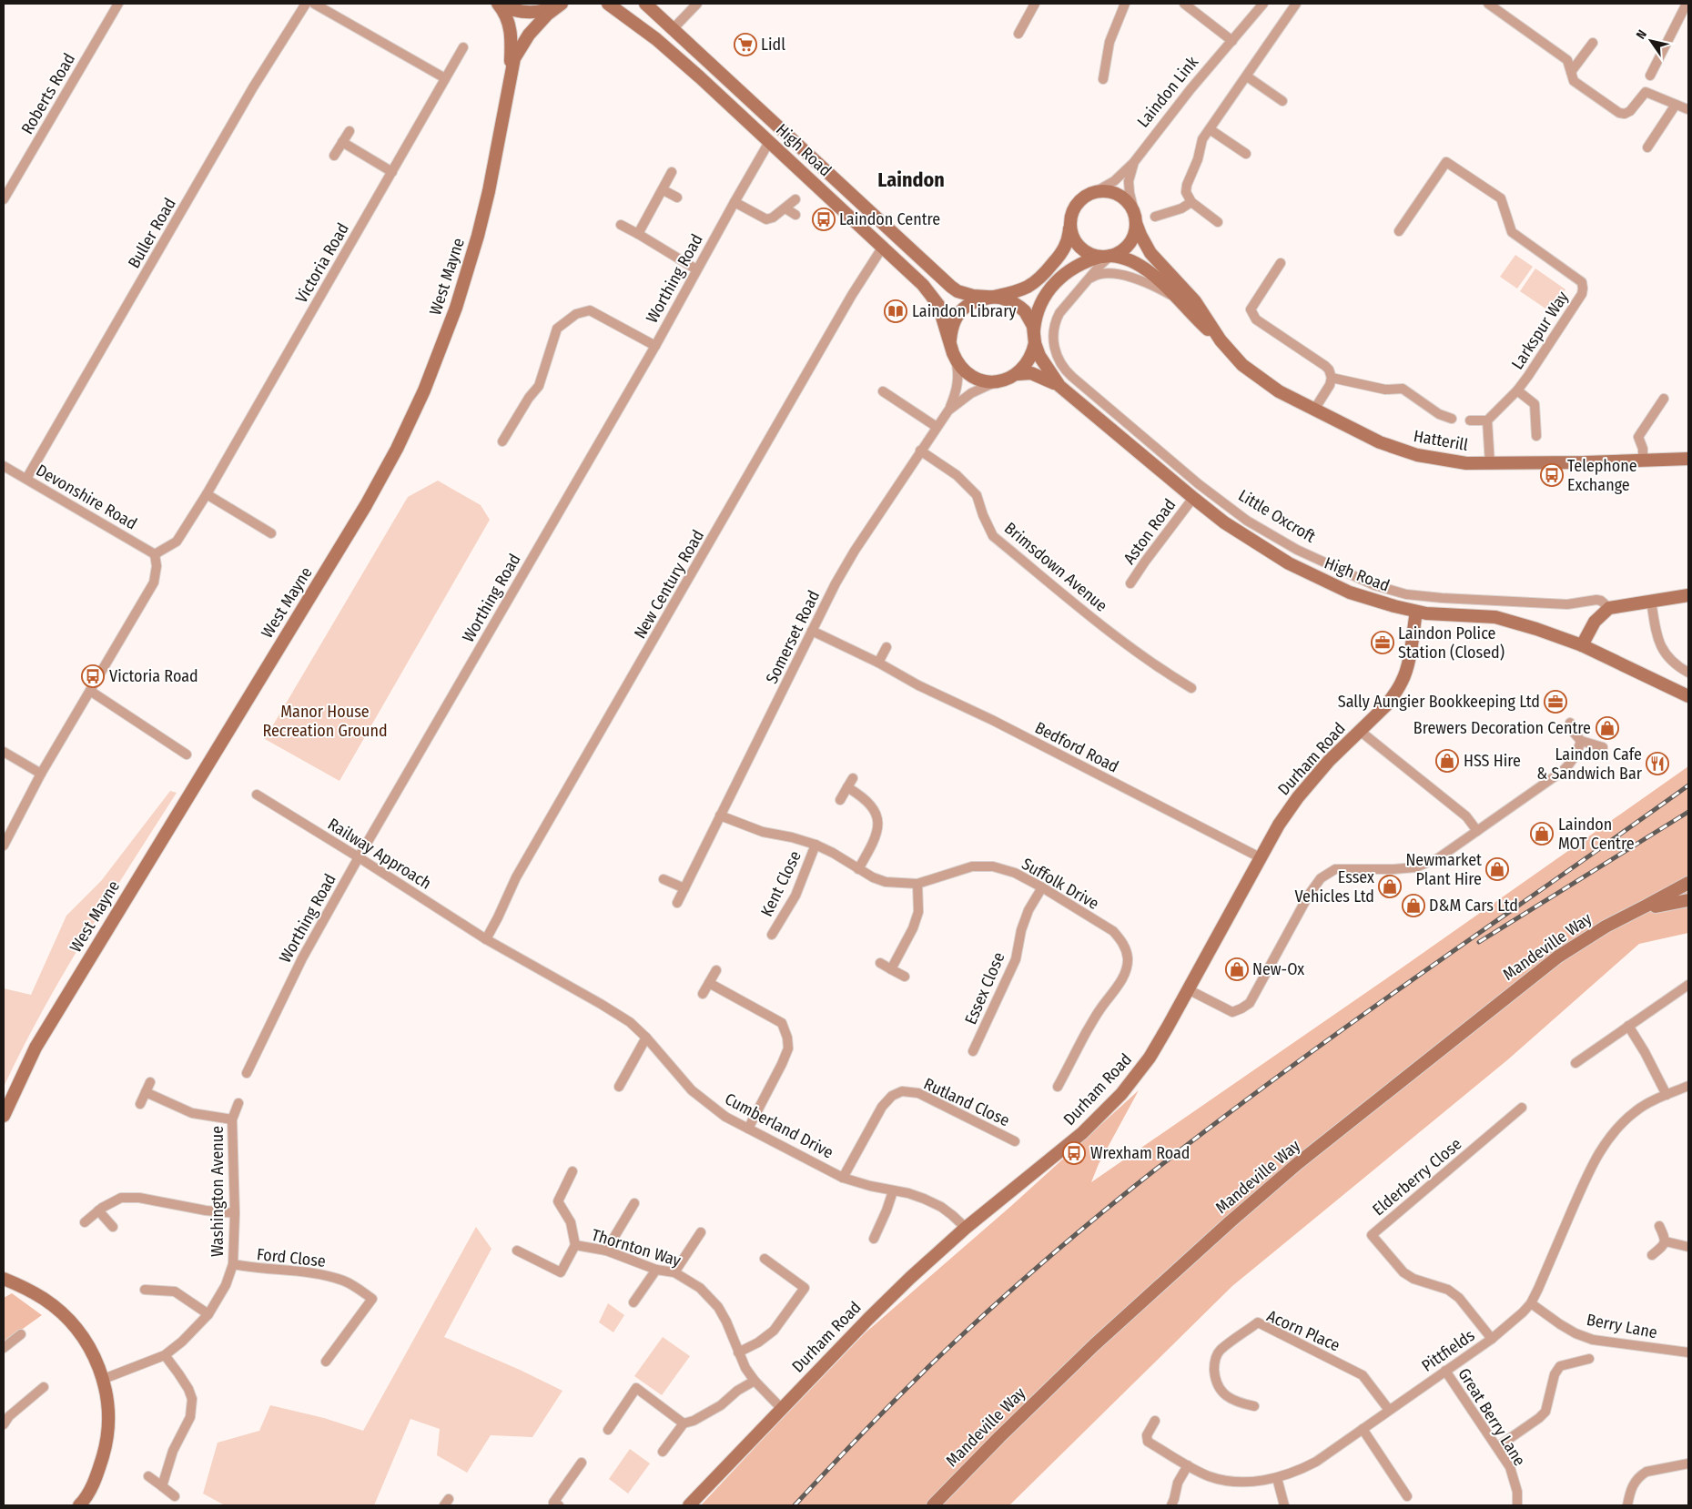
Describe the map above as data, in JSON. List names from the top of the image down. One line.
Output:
{"streets":{"street":["Laindon Link","Roberts Road","High Road","Buller Road","Victoria Road","West Mayne","Worthing Road","Larkspur Way","Hatterill","Devonshire Road","Little Oxcroft","Aston Road","Brimsdown Avenue","New Century Road","Somerset Road","Bedford Road","Durham Road","Railway Approach","Kent Close","Suffolk Drive","Mandeville Way","Essex Close","Rutland Close","Cumberland Drive","Elderberry Close","Washington Avenue","Thornton Way","Ford Close","Berry Lane","Acorn Place","Pittfields","Great Berry Lane"]},"crossings":[["Laindon Link","Hatterill"],["Laindon Link","Little Oxcroft"],["High Road","Worthing Road"],["High Road","Aston Road"],["High Road","New Century Road"],["High Road","Somerset Road"],["High Road","Durham Road"],["Buller Road","Devonshire Road"],["Victoria Road","Devonshire Road"],["Worthing Road","Railway Approach"],["Hatterill","Little Oxcroft"],["Brimsdown Avenue","Somerset Road"],["New Century Road","Railway Approach"],["New Century Road","Cumberland Drive"],["Somerset Road","Bedford Road"],["Somerset Road","Suffolk Drive"],["Bedford Road","Durham Road"],["Durham Road","Cumberland Drive"],["Durham Road","Thornton Way"],["Railway Approach","Cumberland Drive"],["Kent Close","Suffolk Drive"],["Suffolk Drive","Essex Close"],["Rutland Close","Cumberland Drive"],["Elderberry Close","Pittfields"],["Washington Avenue","Ford Close"],["Berry Lane","Pittfields"],["Acorn Place","Pittfields"],["Pittfields","Great Berry Lane"]],"districts":["Laindon"],"parks":["Manor House Recreation Ground"],"places":{"supermarket":["Lidl"],"bus stop":["Laindon Centre","Telephone Exchange","Victoria Road","Wrexham Road"],"library":["Laindon Library"],"office":["Laindon Police Station (Closed)","Sally Aungier Bookkeeping Ltd"],"shop":["Brewers Decoration Centre","HSS Hire","Laindon MOT Centre","Newmarket Plant Hire","Essex Vehicles Ltd","D&M Cars Ltd","New-Ox"],"restaurant":["Laindon Cafe & Sandwich Bar"]},"north":"top left"}
